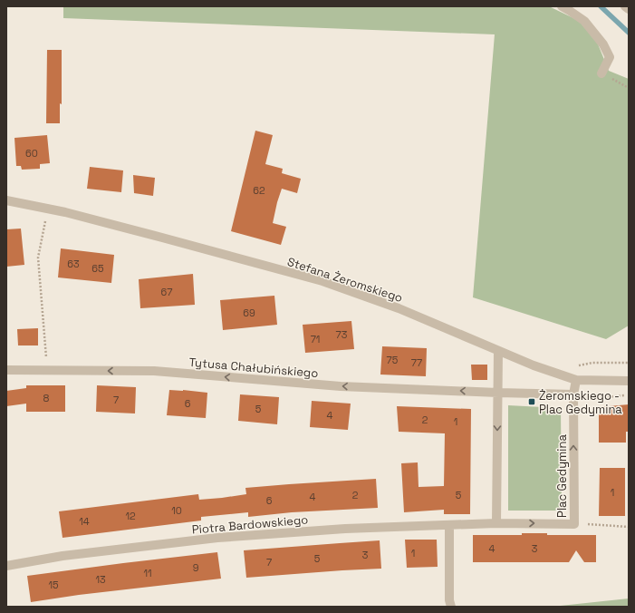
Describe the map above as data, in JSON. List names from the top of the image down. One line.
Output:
{"streets":{"street":["Stefana Żeromskiego","Tytusa Chałubińskiego","Plac Gedymina","Piotra Bardowskiego"]},"crossings":[["Stefana Żeromskiego","Plac Gedymina"],["Plac Gedymina","Piotra Bardowskiego"]],"one_way":["Tytusa Chałubińskiego"],"places":{"transit":["Żeromskiego - Plac Gedymina"]},"house_numbers":["60","62","63","65","67","69","73","71","75","77","8","7","6","5","4","2","1","1","2","5","4","6","10","12","14","4","3","1","3","5","7","9","11","13","15"]}
